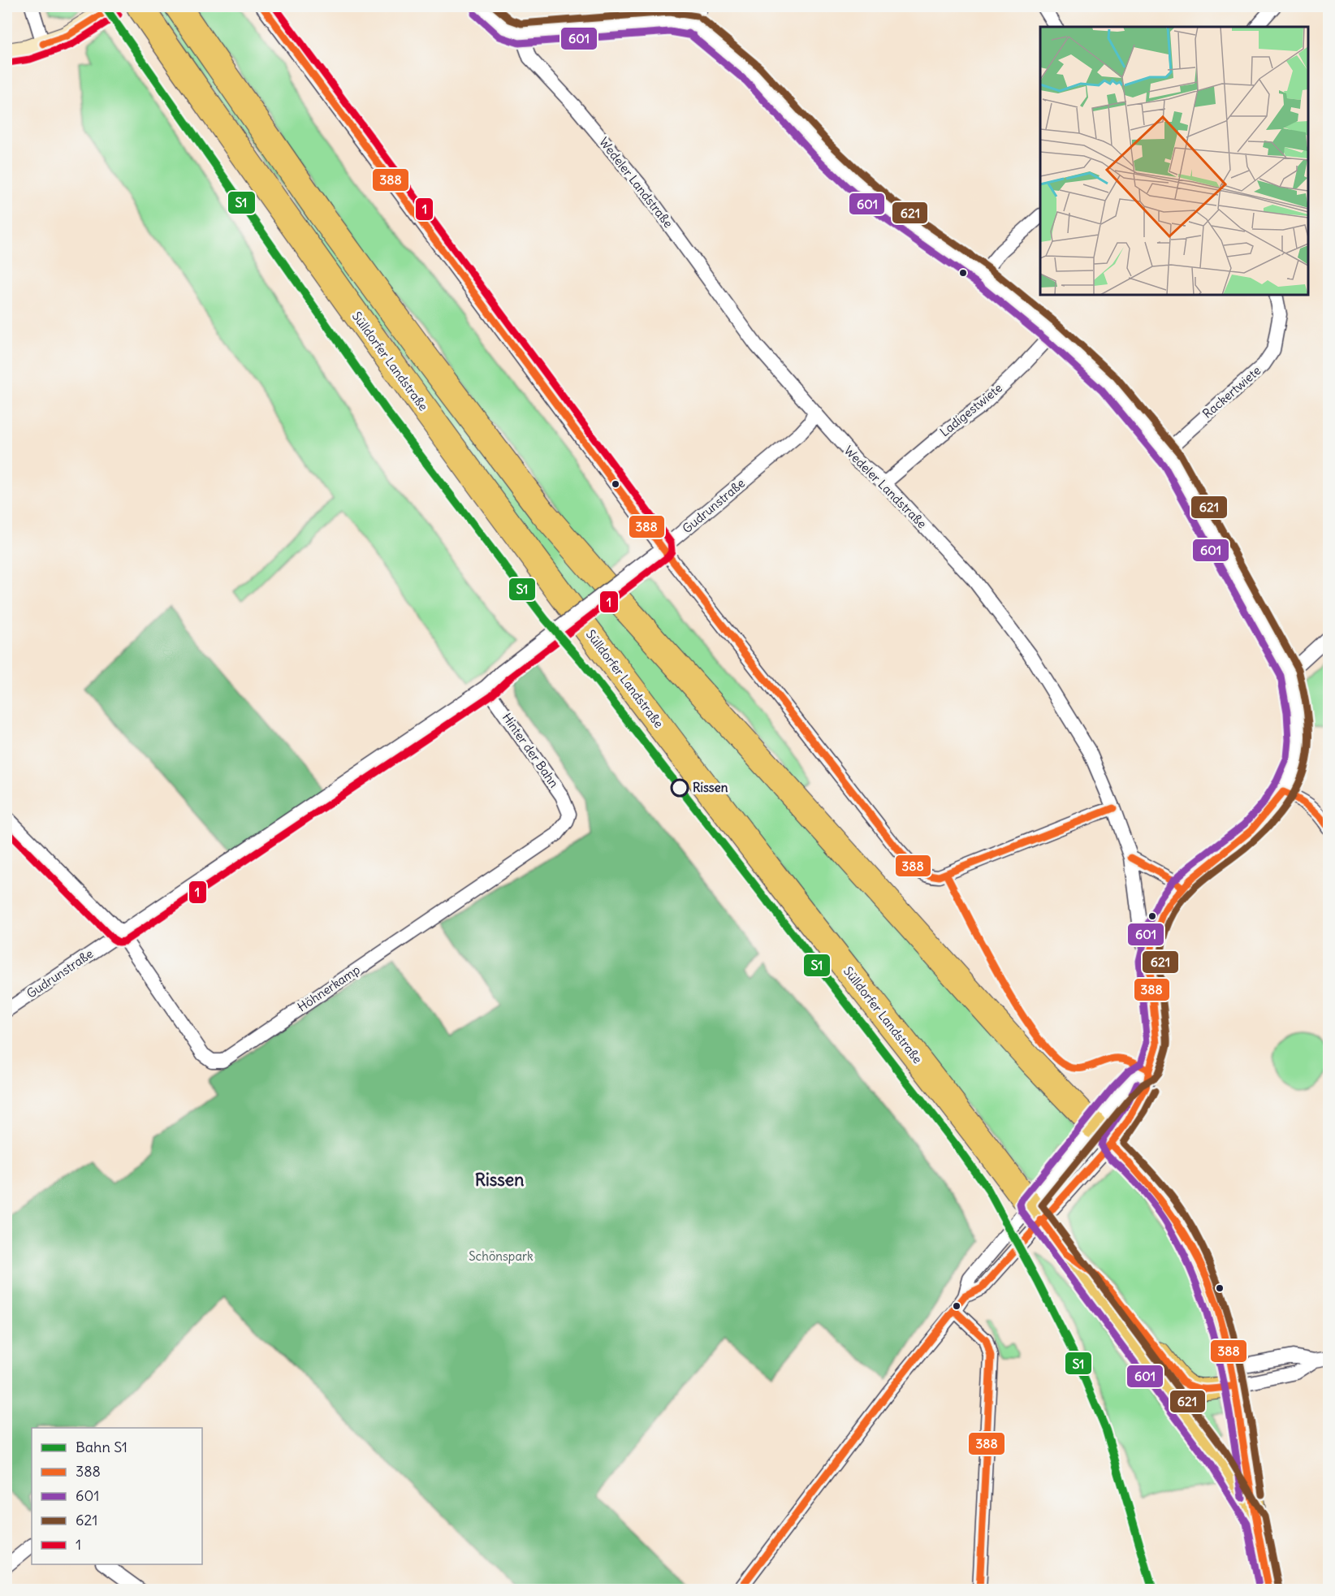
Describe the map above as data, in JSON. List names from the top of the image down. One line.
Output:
{"streets":{"highway":["Sülldorfer Landstraße"],"street":["Wedeler Landstraße","Rackertwiete","Ladigestwiete","Gudrunstraße","Hinter der Bahn","Höhnerkamp"]},"crossings":[["Wedeler Landstraße","Sülldorfer Landstraße"],["Wedeler Landstraße","Ladigestwiete"],["Wedeler Landstraße","Gudrunstraße"],["Gudrunstraße","Hinter der Bahn"],["Gudrunstraße","Höhnerkamp"],["Hinter der Bahn","Höhnerkamp"]],"districts":["Rissen"],"parks":["Schönspark"],"places":["Rissen"],"lines":["rail line S1","transit line 388","transit line 621","transit line 1","transit line 601"],"legend":["Bahn S1","388","601","621","1"]}
